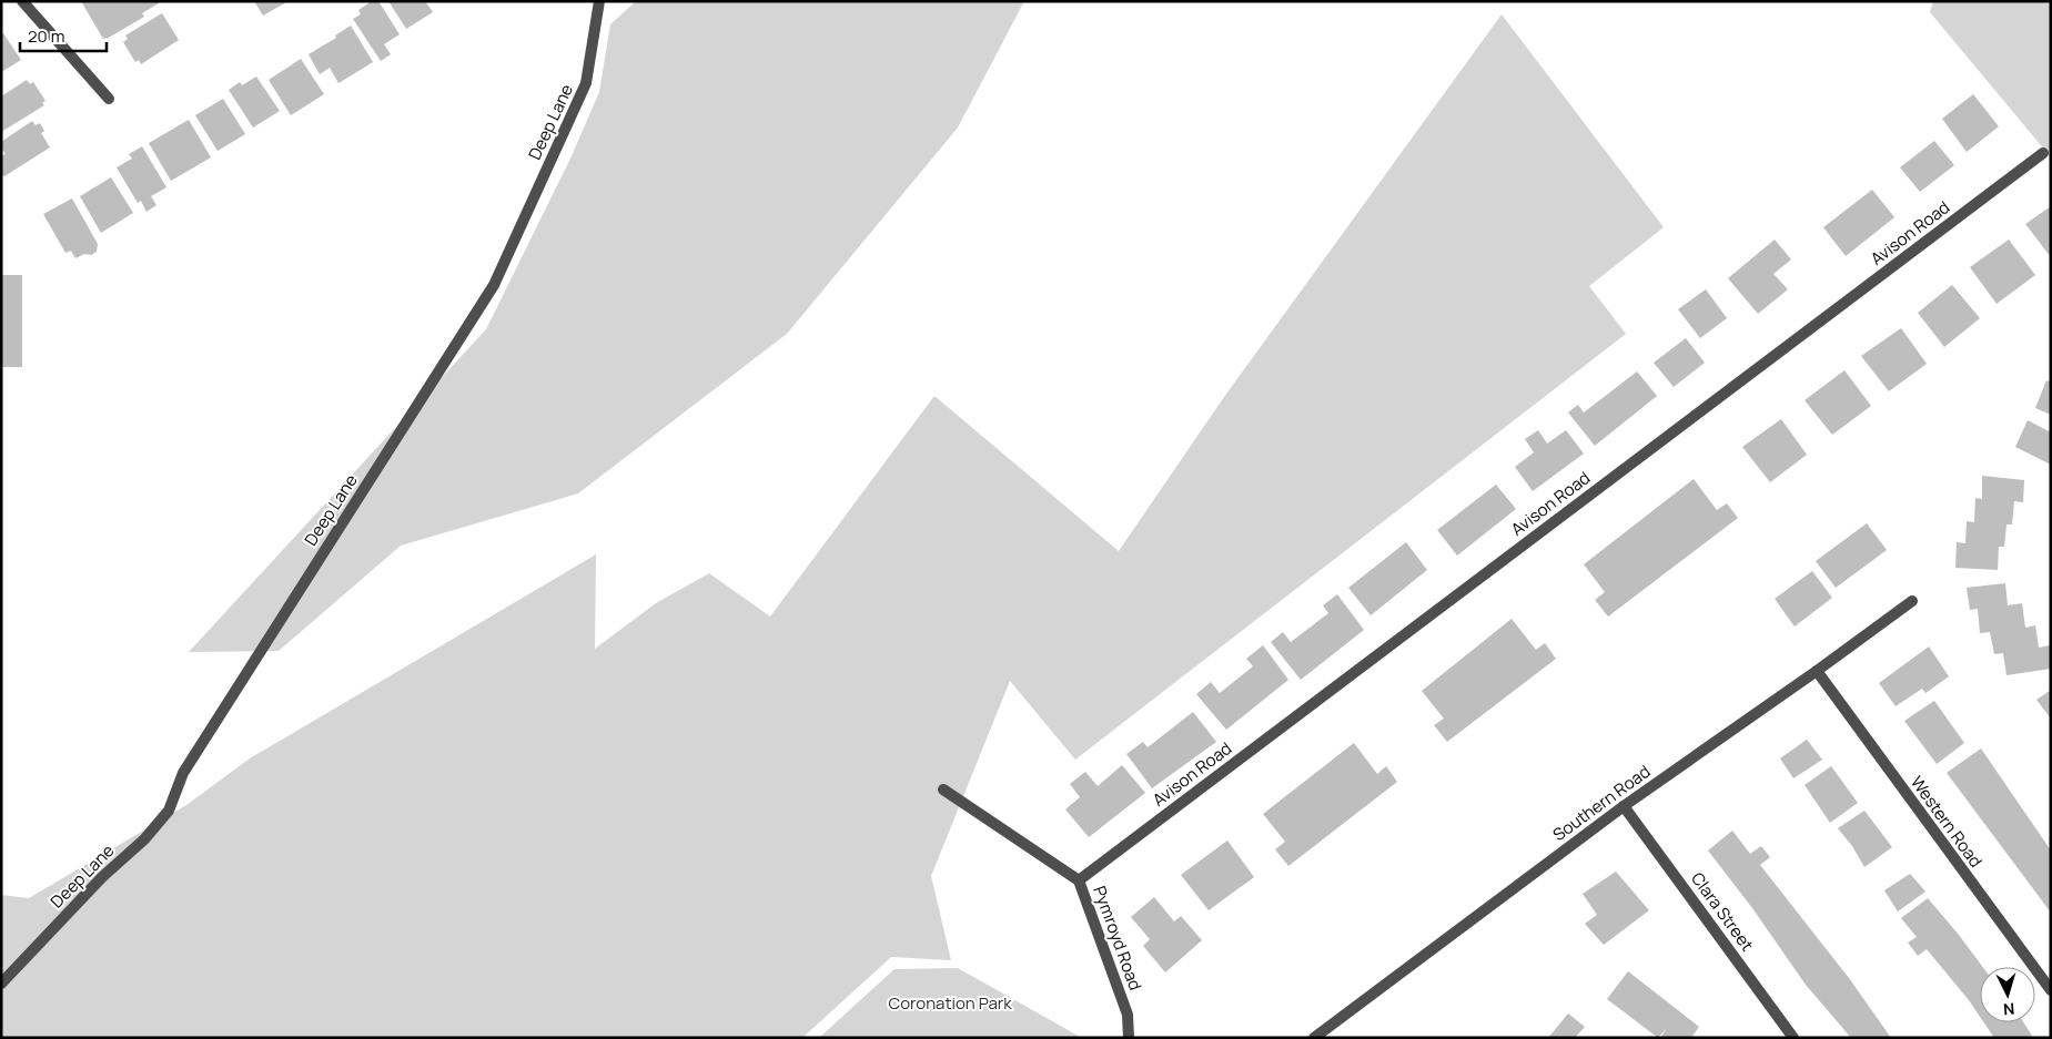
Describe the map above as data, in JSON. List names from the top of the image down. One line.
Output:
{"streets":{"street":["Deep Lane","Avison Road","Southern Road","Western Road","Clara Street","Pymroyd Road"]},"crossings":[["Avison Road","Pymroyd Road"],["Southern Road","Western Road"],["Southern Road","Clara Street"]],"parks":["Coronation Park"],"scale_bar":"20 m","north":"bottom"}
